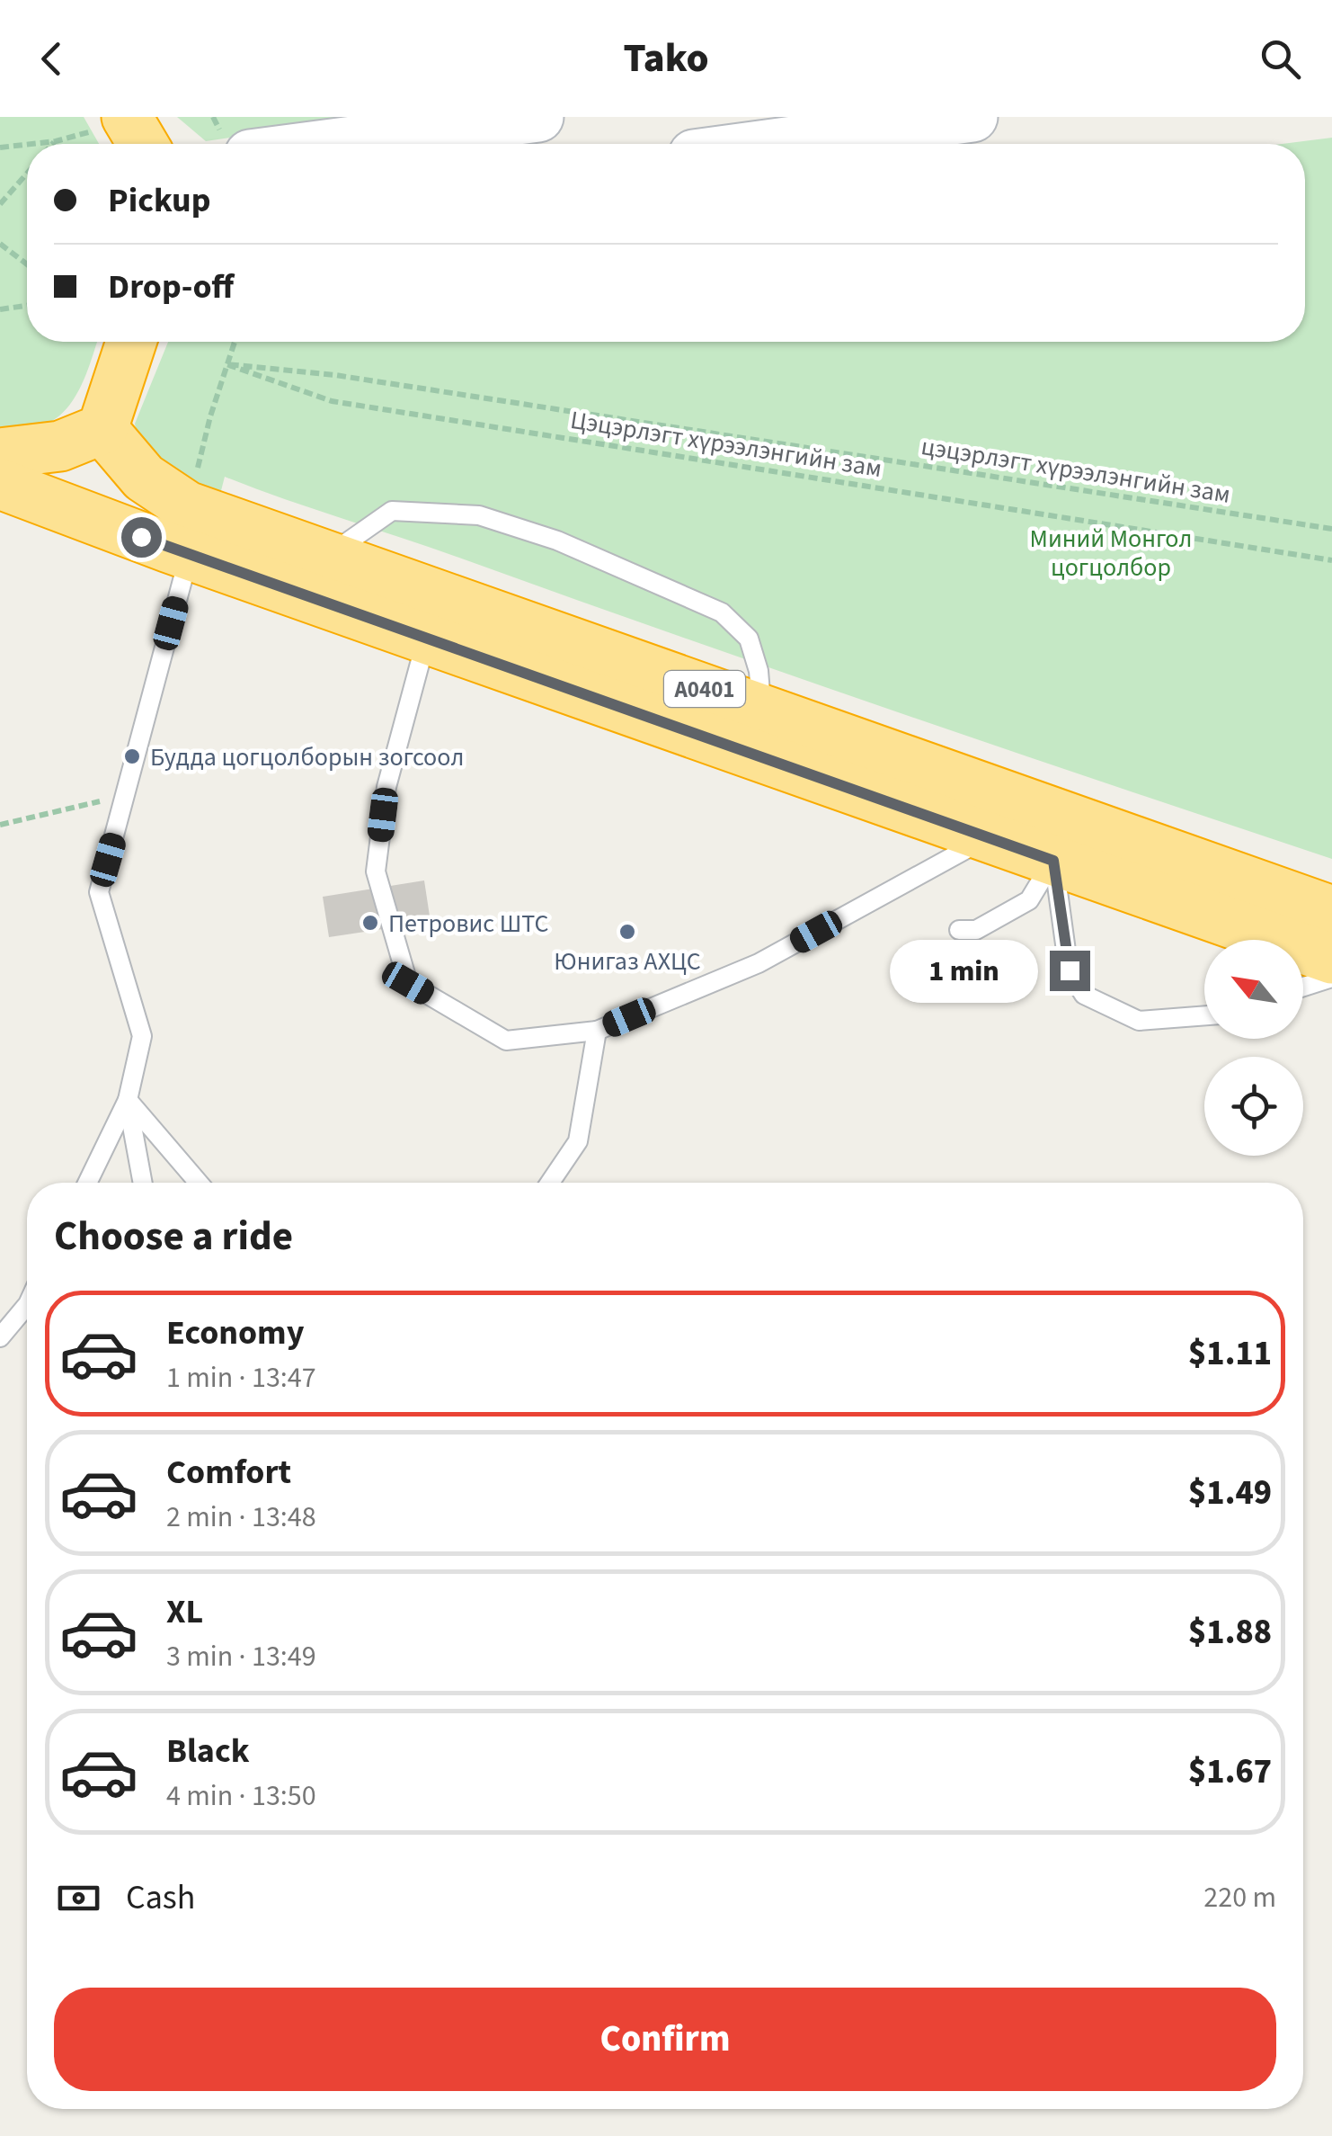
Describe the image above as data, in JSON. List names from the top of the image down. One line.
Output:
{"streets":{"highway":["A0401"],"path":["Цэцэрлэгт хүрээлэнгийн зам","цэцэрлэгт хүрээлэнгийн зам"]},"crossings":[["Цэцэрлэгт хүрээлэнгийн зам","цэцэрлэгт хүрээлэнгийн зам"]],"parks":["Миний Монгол цогцолбор"],"places":["Будда цогцолборын зогсоол","Петровис ШТС","Юнигаз АХЦС"],"north":"top left","page":{"header":"Tako","banner":["Pickup","Drop-off"],"bubble":"1 min","heading":"Choose a ride","list":[{"name":"Economy","note":"1 min · 13:47","value":"$1.11"},{"name":"Comfort","note":"2 min · 13:48","value":"$1.49"},{"name":"XL","note":"3 min · 13:49","value":"$1.88"},{"name":"Black","note":"4 min · 13:50","value":"$1.67"}],"pay":["Cash","220 m"],"buttons":"Confirm"}}
